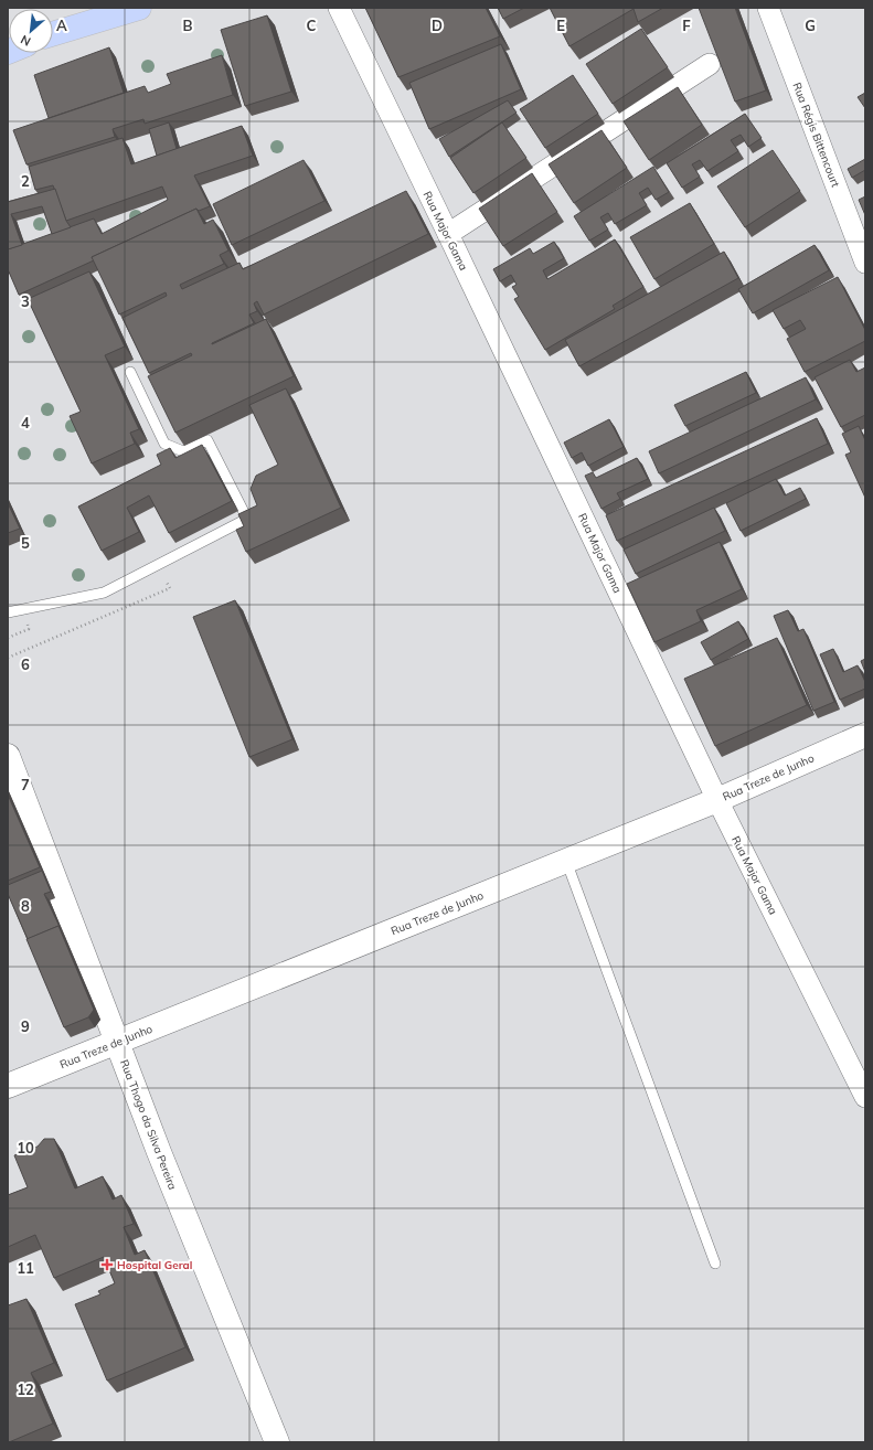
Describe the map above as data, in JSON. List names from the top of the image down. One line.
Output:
{"streets":{"street":["Rua Régis Bittencourt","Rua Major Gama","Rua Treze de Junho","Rua Thogo da Silva Pereira"]},"crossings":[["Rua Major Gama","Rua Treze de Junho"],["Rua Treze de Junho","Rua Thogo da Silva Pereira"]],"places":{"health":["Hospital Geral"]},"north":"bottom left","grid":{"columns":["A","B","C","D","E","F","G"],"rows":["2","3","4","5","6","7","8","9","10","11","12"]}}
